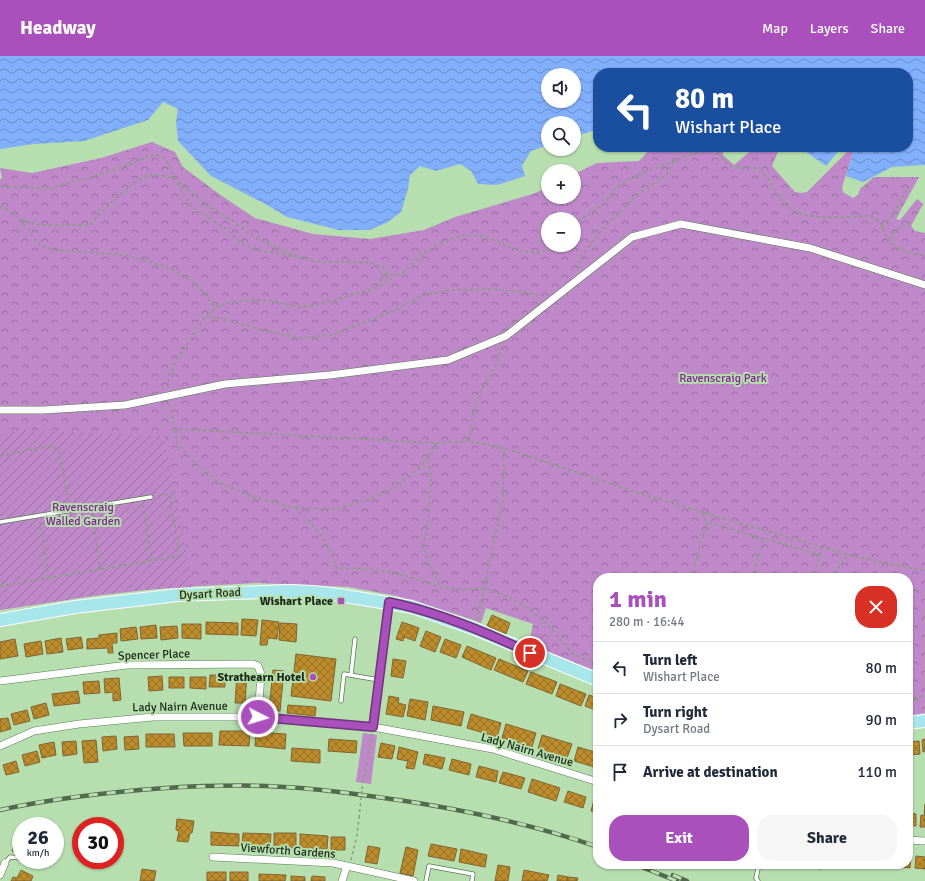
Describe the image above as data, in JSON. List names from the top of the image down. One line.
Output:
{"streets":{"main road":["Dysart Road"],"street":["Spencer Place","Lady Nairn Avenue","Viewforth Gardens"]},"crossings":[["Spencer Place","Lady Nairn Avenue"]],"parks":["Ravenscraig Park","Ravenscraig Walled Garden"],"places":{"transit":["Wishart Place"],"other":["Strathearn Hotel"]},"page":{"header":"Headway","nav":["Map","Layers","Share"],"map_buttons":["+","−"],"turn":["80 m","Wishart Place"],"heading":["1 min","280 m · 16:44"],"list":[{"name":"Turn left","note":"Wishart Place","value":"80 m"},{"name":"Turn right","note":"Dysart Road","value":"90 m"},{"name":"Arrive at destination","value":"110 m"}],"buttons":["Exit","Share"],"speed":"26 km/h","limit":"30"}}
